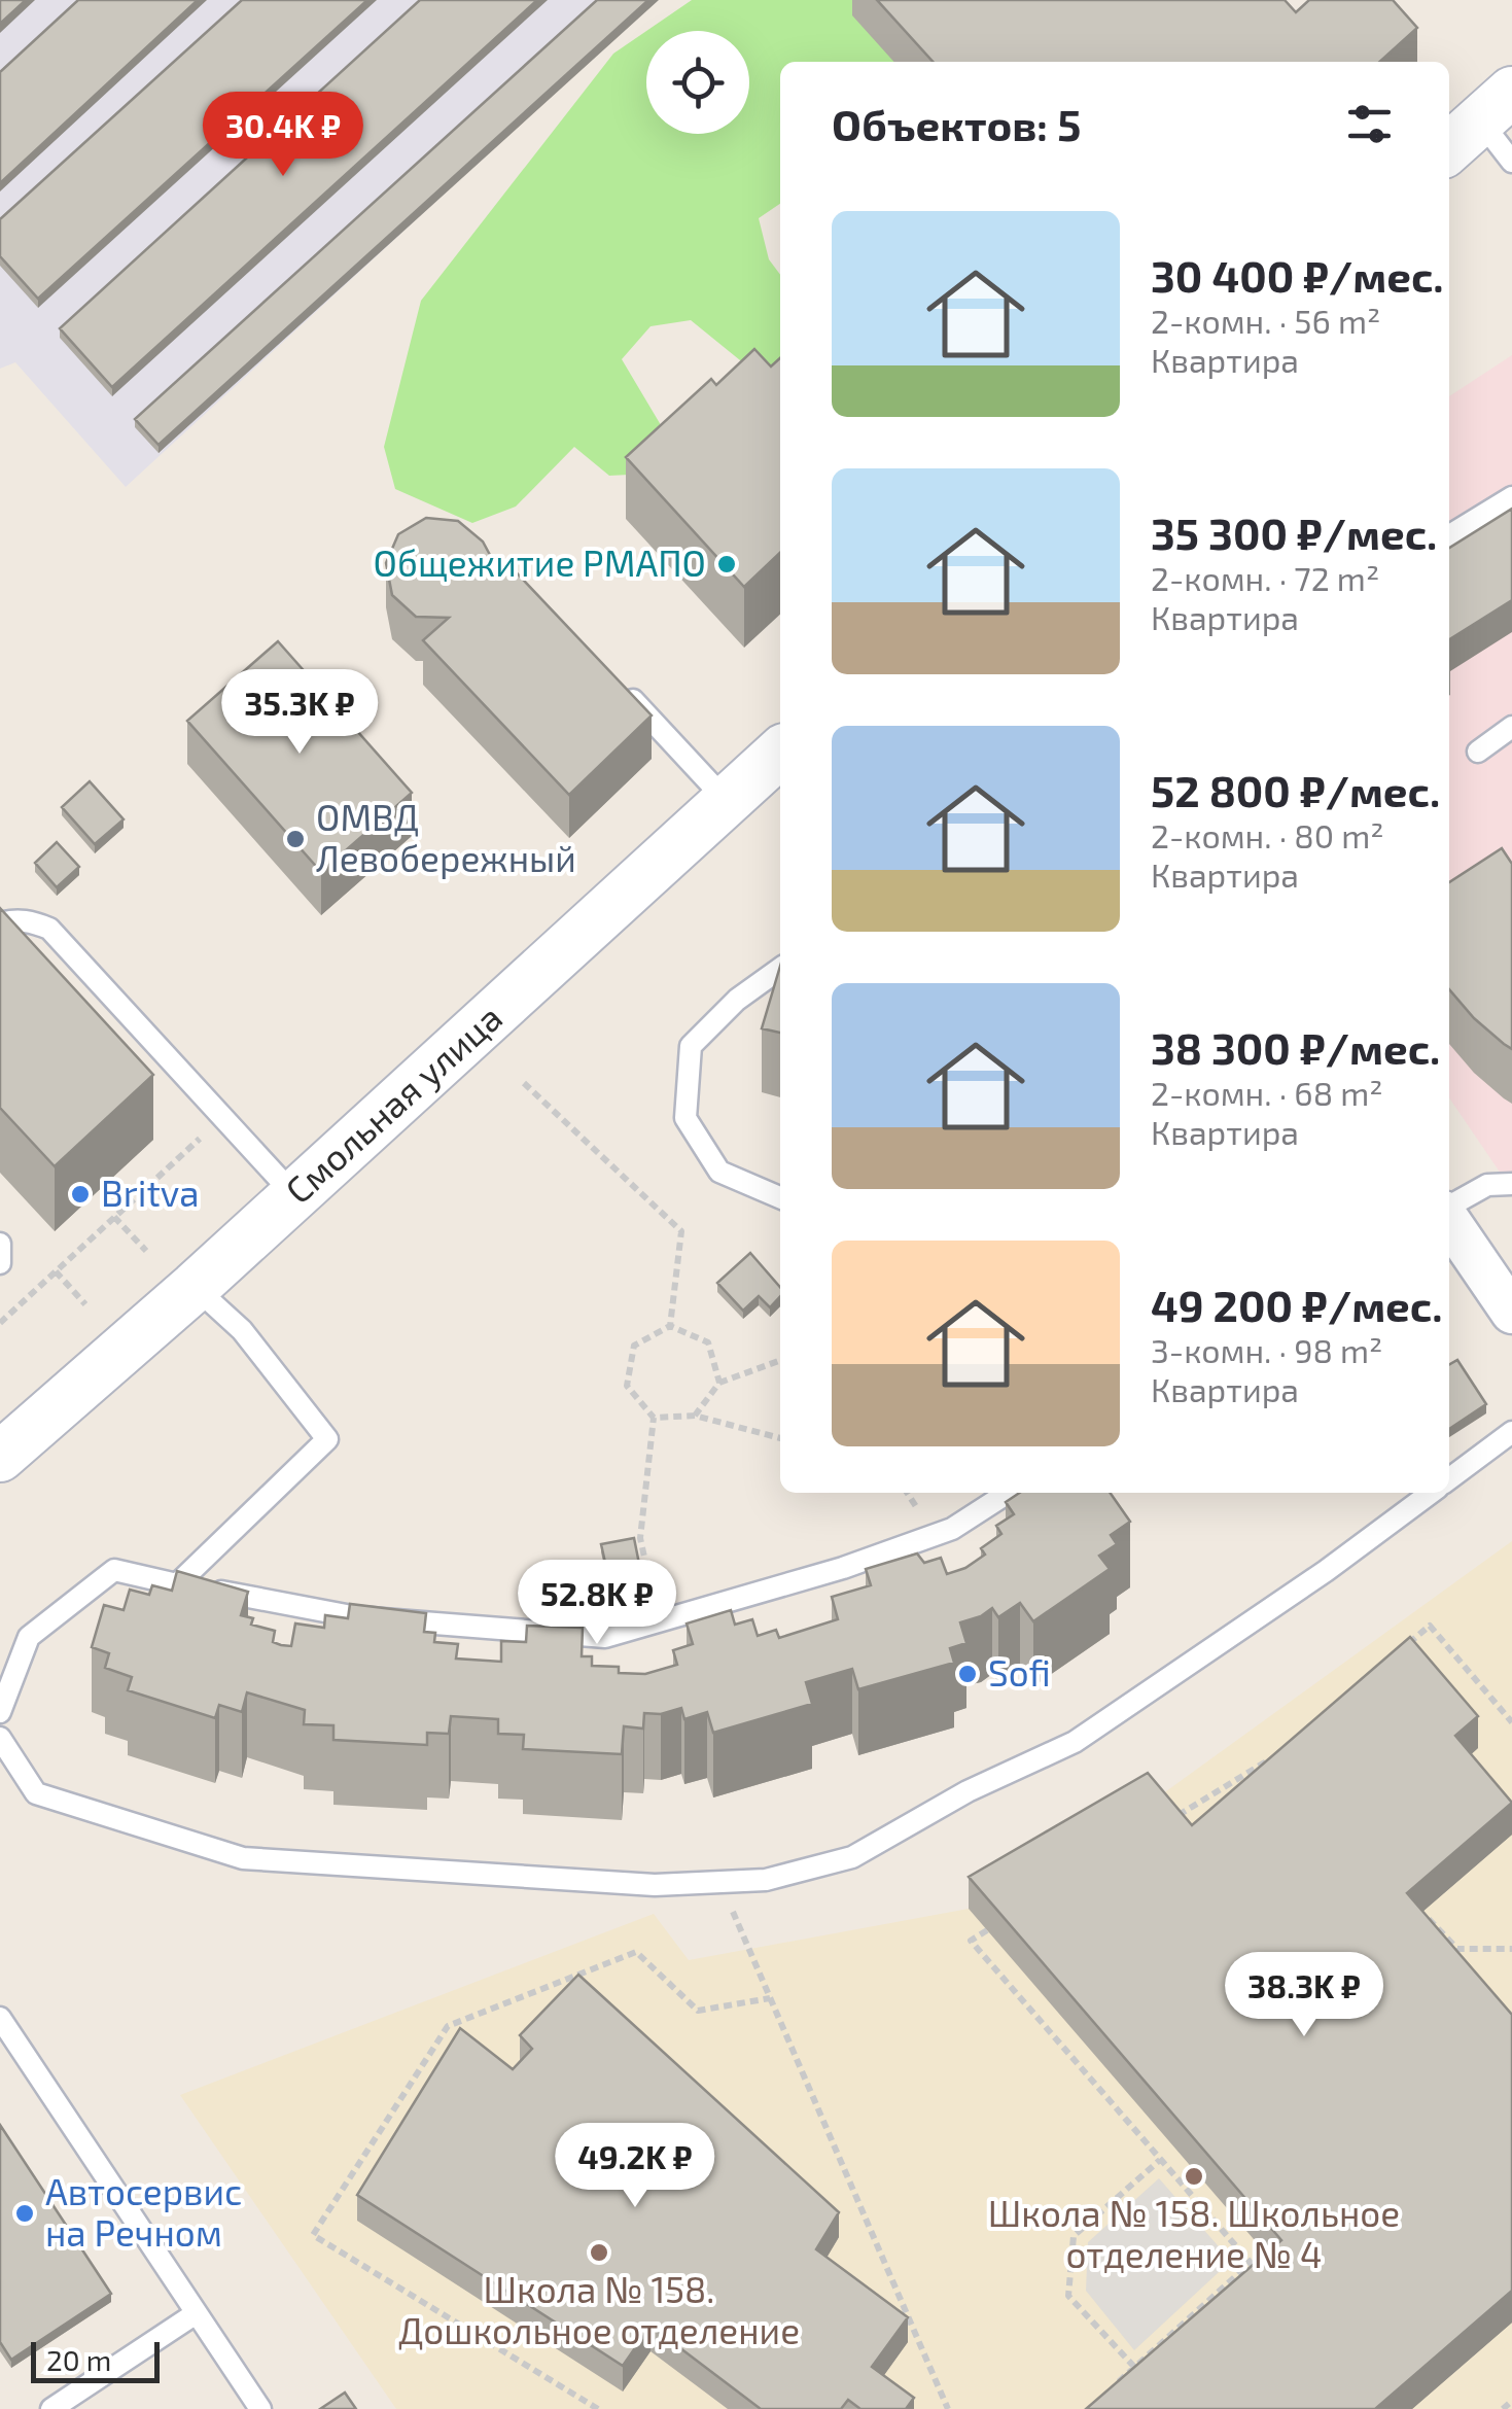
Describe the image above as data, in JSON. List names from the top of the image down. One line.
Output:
{"streets":{"street":["Смольная улица"]},"places":["Общежитие РМАПО","ОМВД Левобережный","Britva","Sofi","Школа № 158. Школьное отделение № 4","Автосервис на Речном","Школа № 158. Дошкольное отделение"],"scale_bar":"20 m","page":{"heading":"Объектов: 5","price":["30.4K ₽","35.3K ₽","52.8K ₽","38.3K ₽","49.2K ₽"],"list":[{"name":"30 400 ₽/мес.","note":"2-комн. · 56 m² · Квартира"},{"name":"35 300 ₽/мес.","note":"2-комн. · 72 m² · Квартира"},{"name":"52 800 ₽/мес.","note":"2-комн. · 80 m² · Квартира"},{"name":"38 300 ₽/мес.","note":"2-комн. · 68 m² · Квартира"},{"name":"49 200 ₽/мес.","note":"3-комн. · 98 m² · Квартира"}],"scale":"20 m"}}
